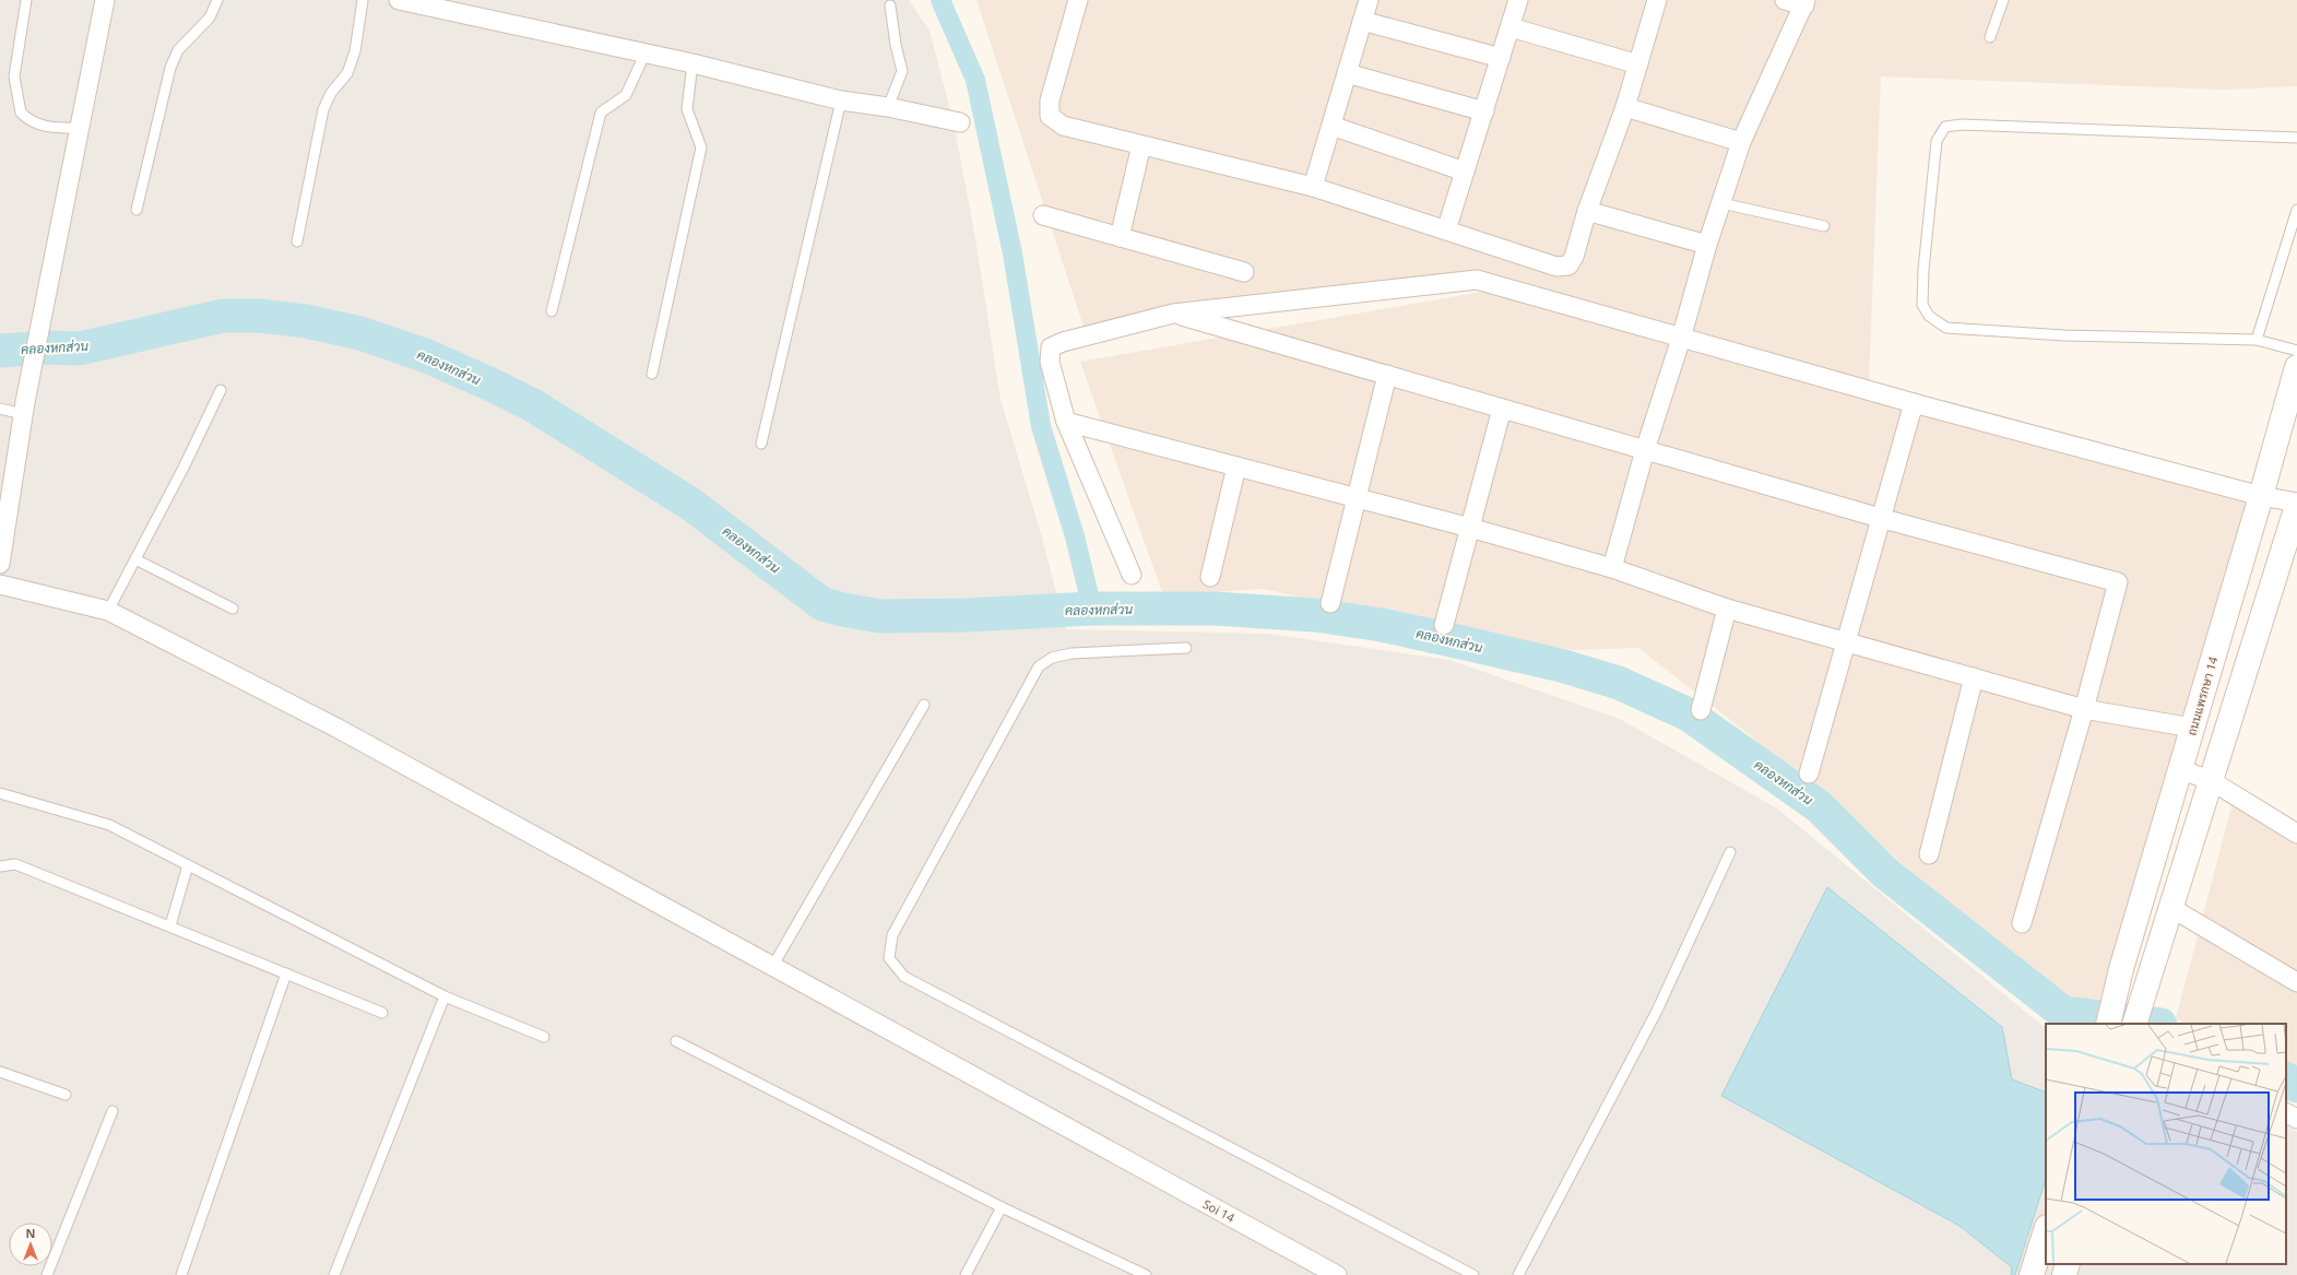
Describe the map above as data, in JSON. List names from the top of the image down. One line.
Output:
{"streets":{"main road":["ถนนแพรกษา 14"],"street":["Soi 14"]},"water":["คลองหกส่วน"],"north":"top"}
